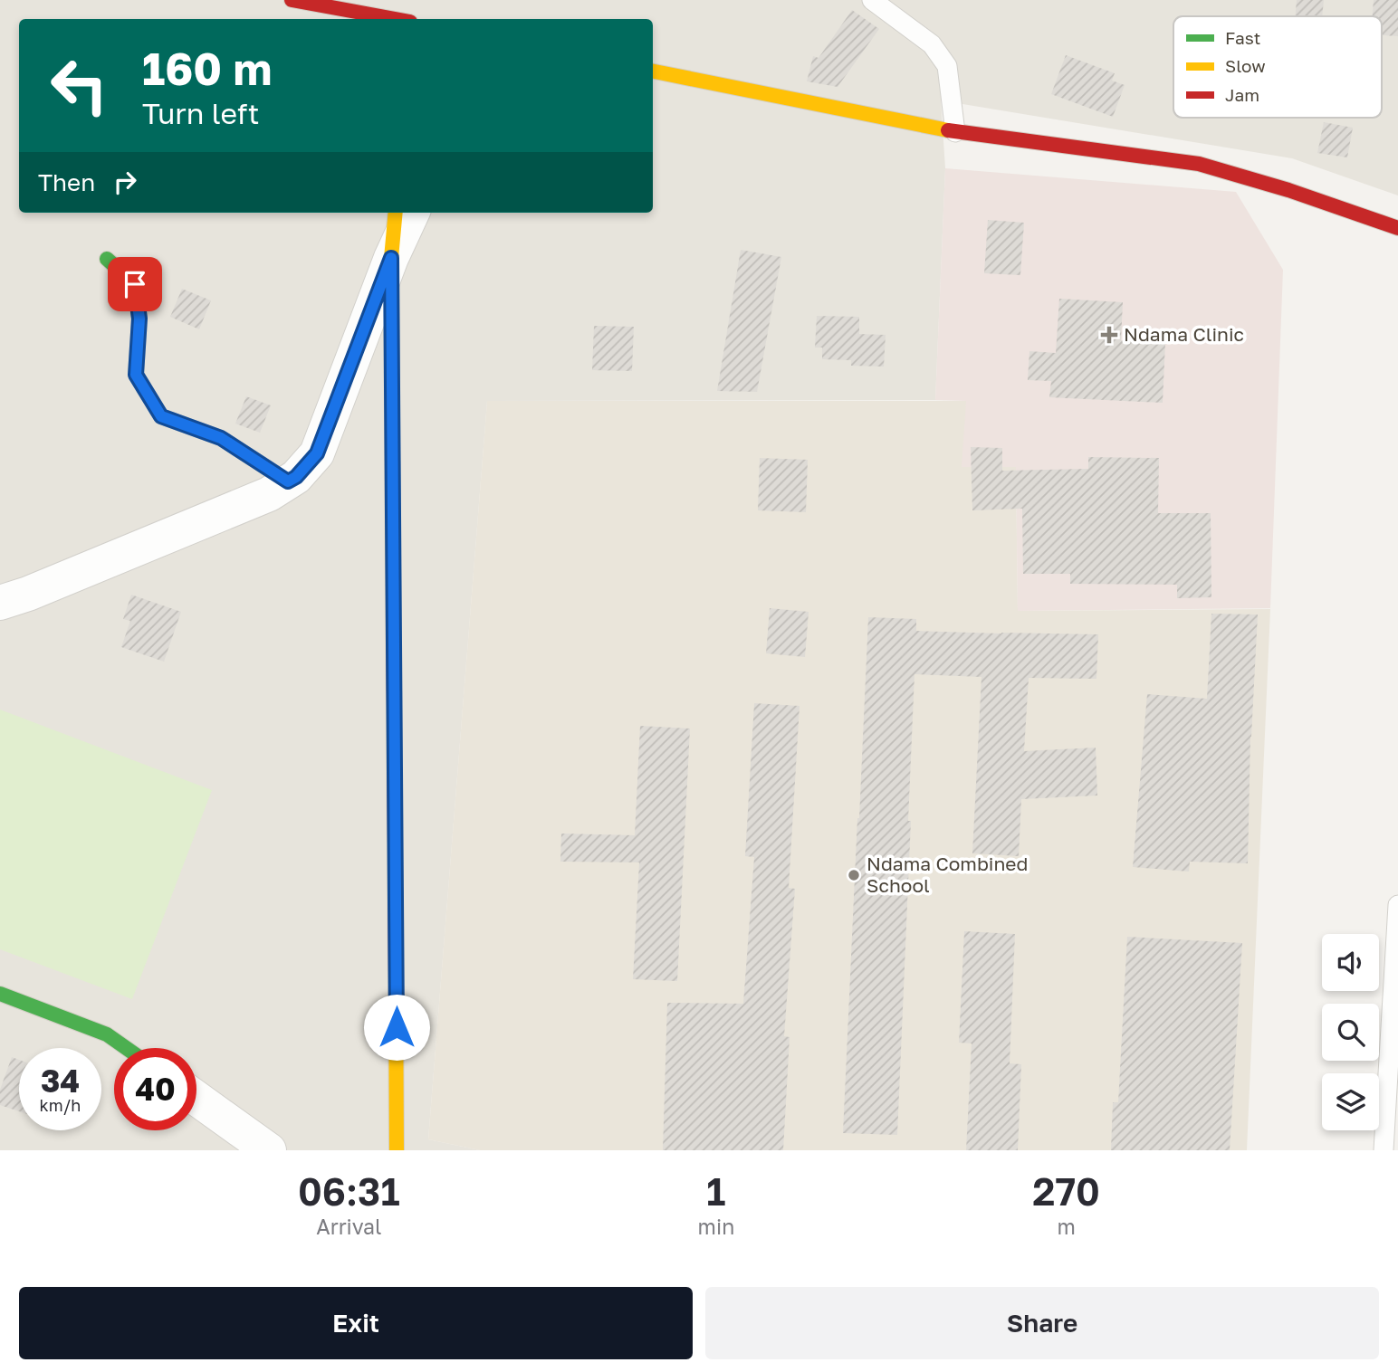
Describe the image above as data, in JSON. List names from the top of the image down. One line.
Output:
{"places":{"health":["Ndama Clinic"],"other":["Ndama Combined School"]},"legend":["Fast","Slow","Jam"],"page":{"turn":["160 m","Turn left"],"then":"Then","speed":"34 km/h","limit":"40","eta":["06:31","Arrival","1","min","270","m"],"buttons":["Exit","Share"]}}
